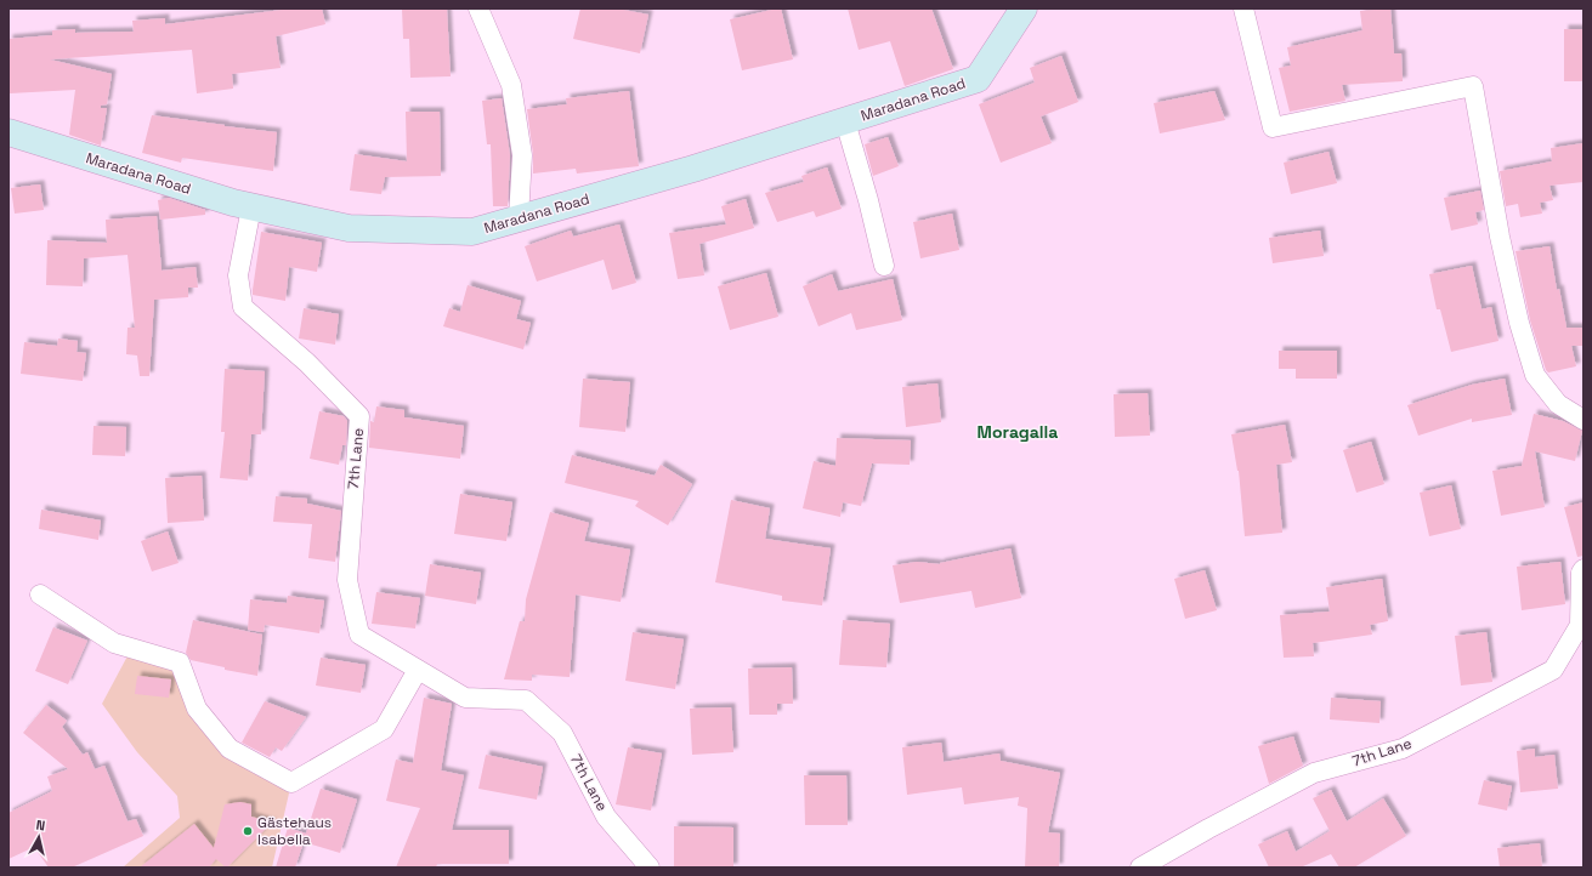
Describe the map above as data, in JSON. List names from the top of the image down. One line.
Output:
{"streets":{"street":["Maradana Road","7th Lane"]},"crossings":[["Maradana Road","7th Lane"]],"districts":["Moragalla"],"places":["Gästehaus Isabella"],"north":"top"}
